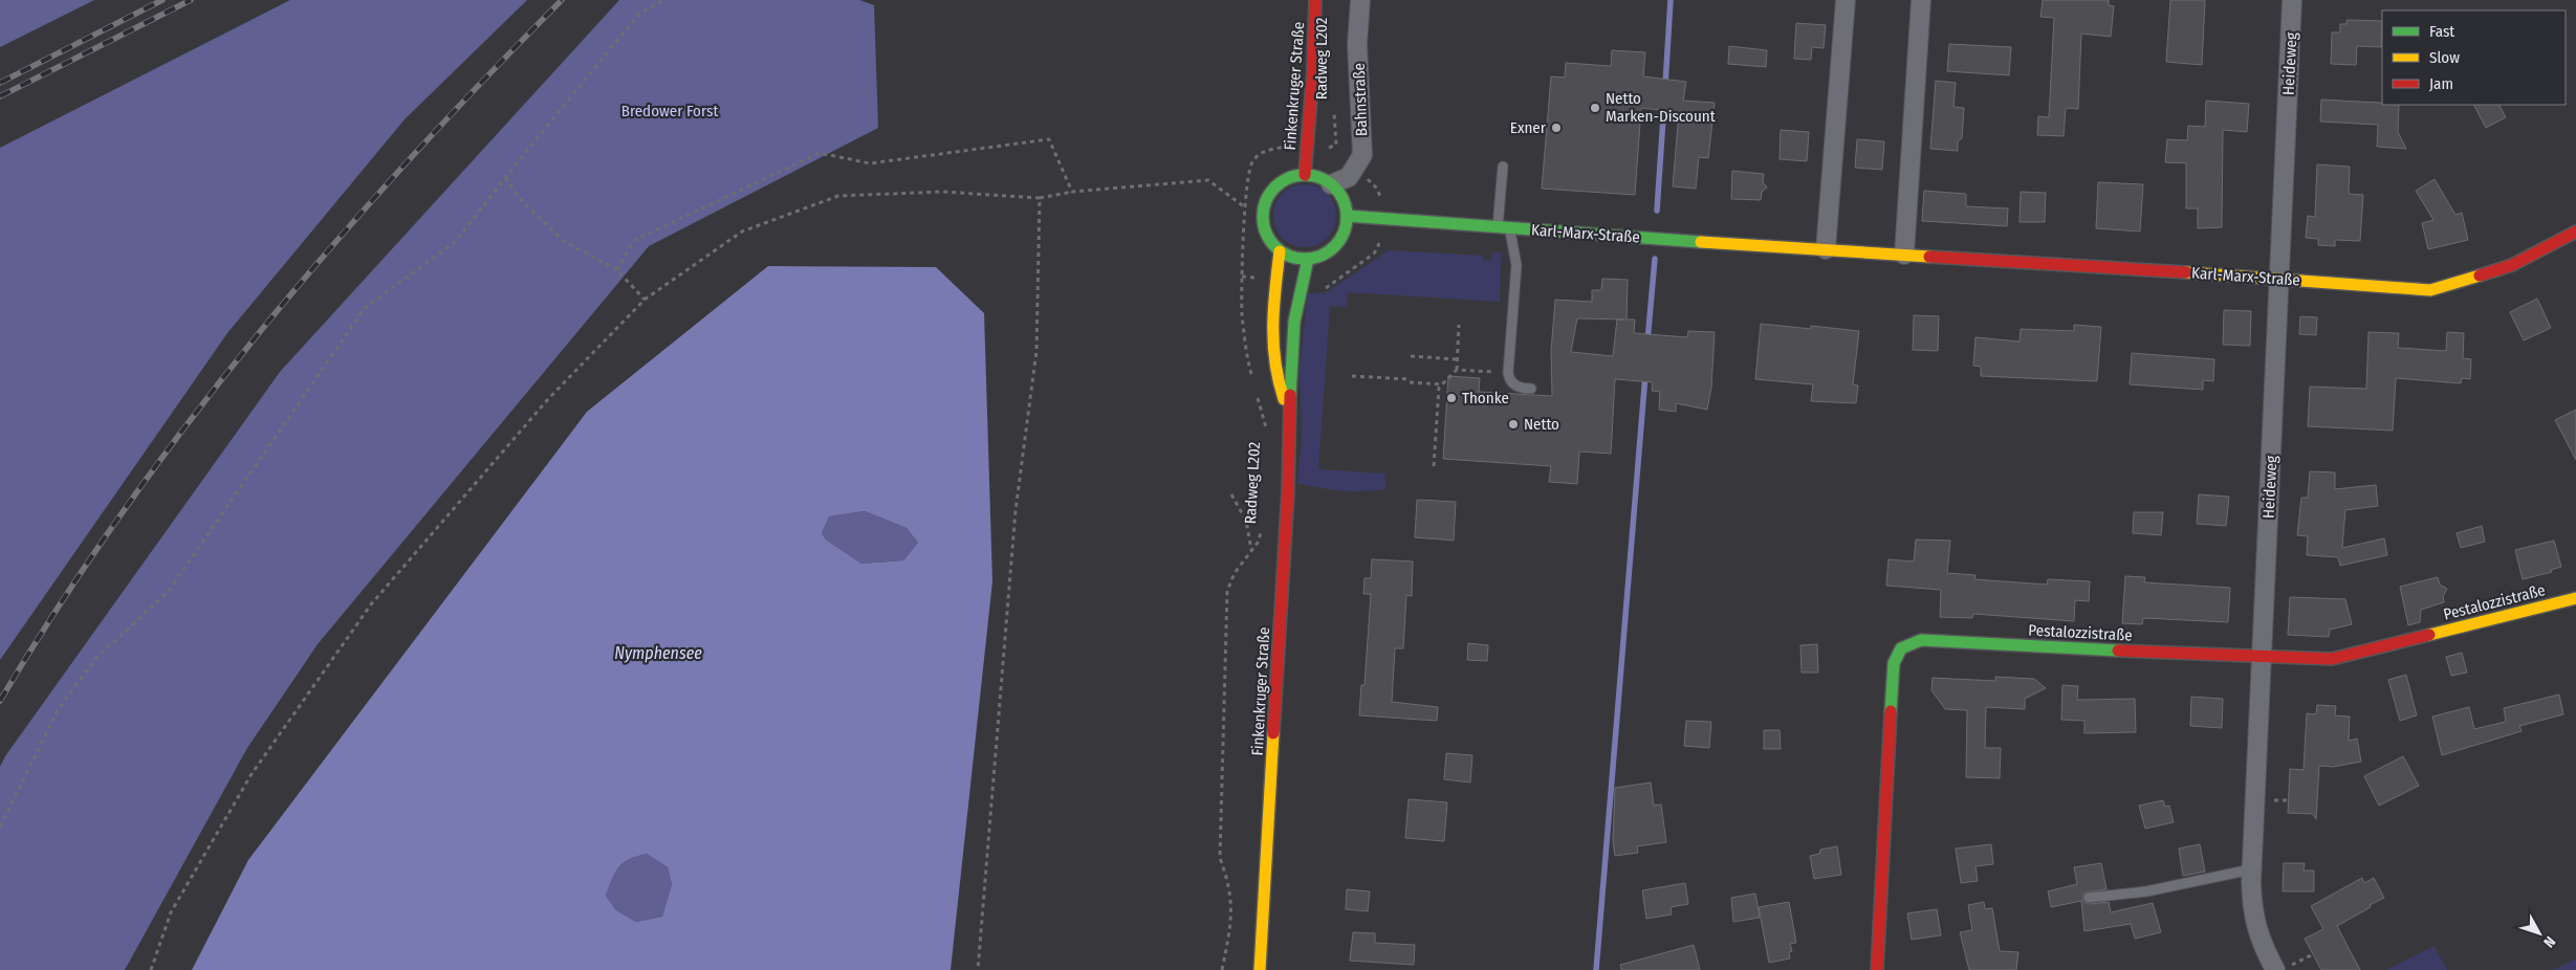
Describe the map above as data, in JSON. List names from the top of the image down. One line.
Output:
{"streets":{"street":["Heideweg","Finkenkruger Straße","Bahnstraße","Karl-Marx-Straße","Pestalozzistraße"],"path":["Radweg L202"]},"crossings":[["Heideweg","Karl-Marx-Straße"],["Heideweg","Pestalozzistraße"],["Finkenkruger Straße","Karl-Marx-Straße"]],"water":["Nymphensee"],"parks":["Bredower Forst"],"places":["Netto Marken-Discount","Exner","Thonke","Netto"],"legend":["Fast","Slow","Jam"],"north":"bottom right"}
